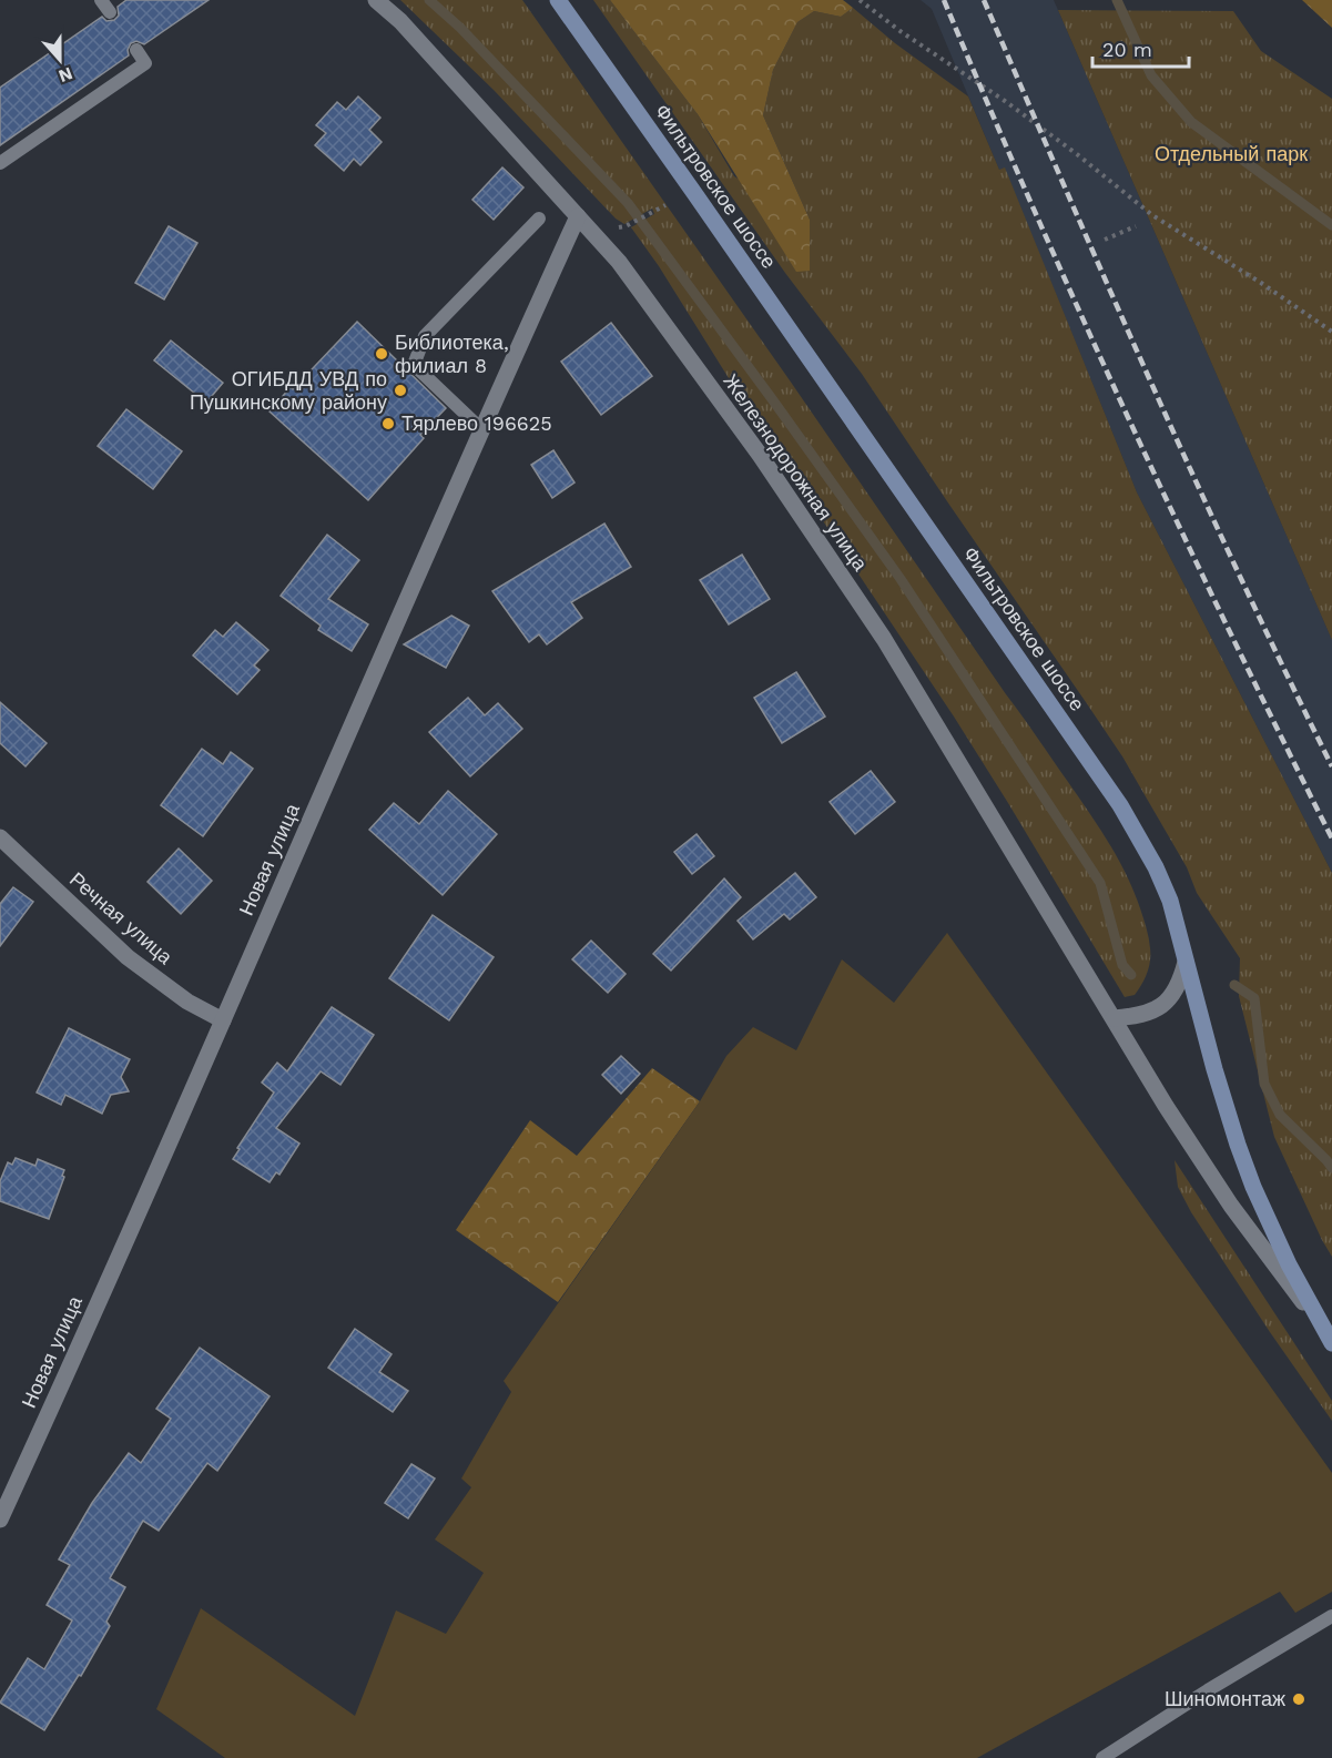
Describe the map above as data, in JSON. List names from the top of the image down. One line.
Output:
{"streets":{"main road":["Фильтровское шоссе"],"street":["Железнодорожная улица","Новая улица","Речная улица"]},"crossings":[["Фильтровское шоссе","Железнодорожная улица"],["Железнодорожная улица","Новая улица"],["Новая улица","Речная улица"]],"parks":["Отдельный парк"],"places":["Библиотека, филиал 8","ОГИБДД УВД по Пушкинскому району","Тярлево 196625","Шиномонтаж"],"scale_bar":"20 m","north":"bottom"}
